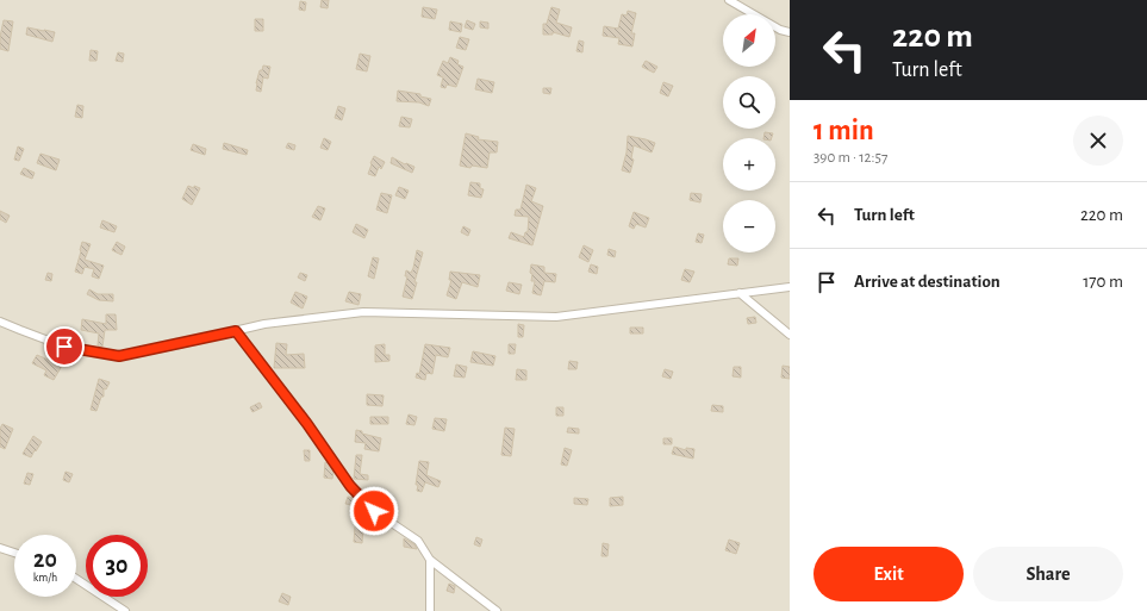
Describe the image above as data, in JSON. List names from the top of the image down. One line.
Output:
{"north":"top right","page":{"turn":["220 m","Turn left"],"map_buttons":["+","−"],"heading":["1 min","390 m · 12:57"],"list":[{"name":"Turn left","value":"220 m"},{"name":"Arrive at destination","value":"170 m"}],"speed":"20 km/h","limit":"30","buttons":["Exit","Share"]}}
